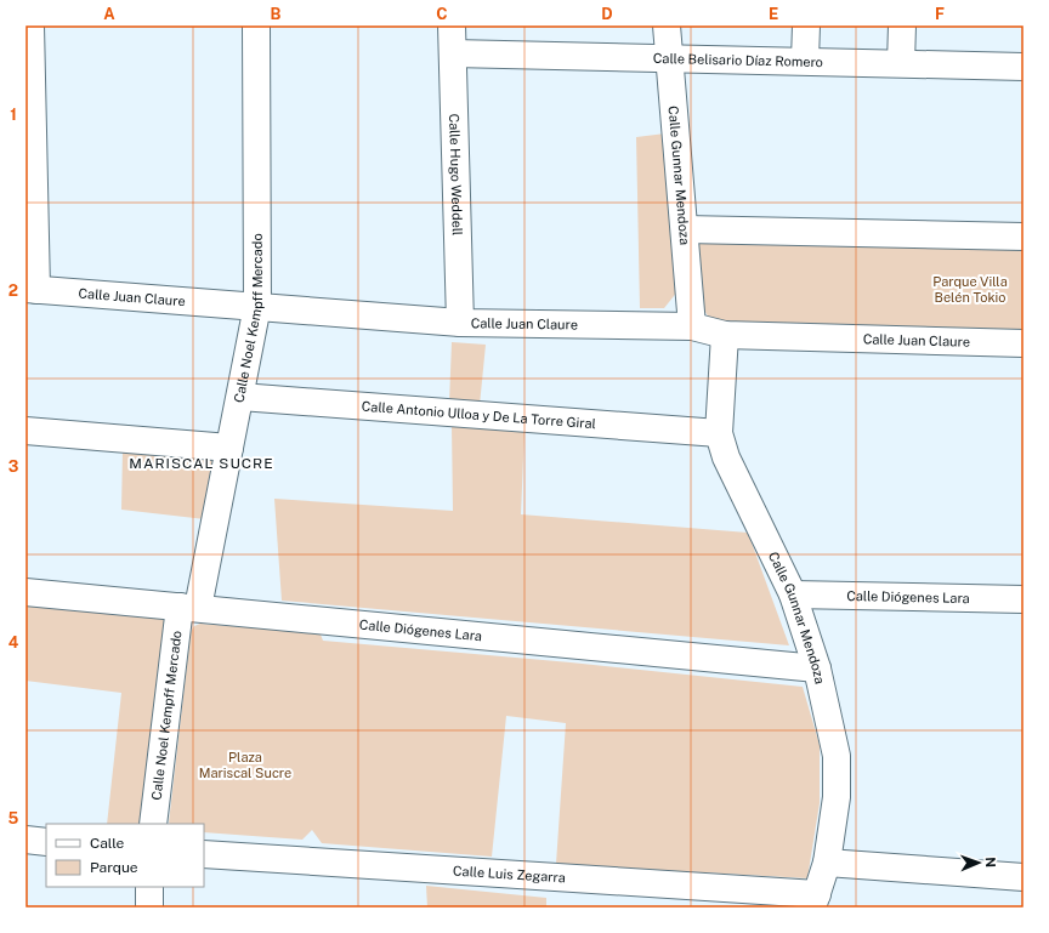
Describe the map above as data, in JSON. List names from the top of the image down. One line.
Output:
{"streets":{"street":["Calle Belisario Díaz Romero","Calle Hugo Weddell","Calle Gunnar Mendoza","Calle Juan Claure","Calle Noel Kempff Mercado","Calle Antonio Ulloa y De La Torre Giral","Calle Diógenes Lara","Calle Luis Zegarra"]},"crossings":[["Calle Belisario Díaz Romero","Calle Hugo Weddell"],["Calle Belisario Díaz Romero","Calle Gunnar Mendoza"],["Calle Hugo Weddell","Calle Juan Claure"],["Calle Gunnar Mendoza","Calle Juan Claure"],["Calle Gunnar Mendoza","Calle Antonio Ulloa y De La Torre Giral"],["Calle Gunnar Mendoza","Calle Diógenes Lara"],["Calle Gunnar Mendoza","Calle Luis Zegarra"],["Calle Juan Claure","Calle Noel Kempff Mercado"],["Calle Noel Kempff Mercado","Calle Antonio Ulloa y De La Torre Giral"],["Calle Noel Kempff Mercado","Calle Diógenes Lara"]],"districts":["MARISCAL SUCRE"],"parks":["Parque Villa Belén Tokio","Plaza Mariscal Sucre"],"legend":["Calle","Parque"],"north":"right","grid":{"columns":["A","B","C","D","E","F"],"rows":["1","2","3","4","5"]}}
